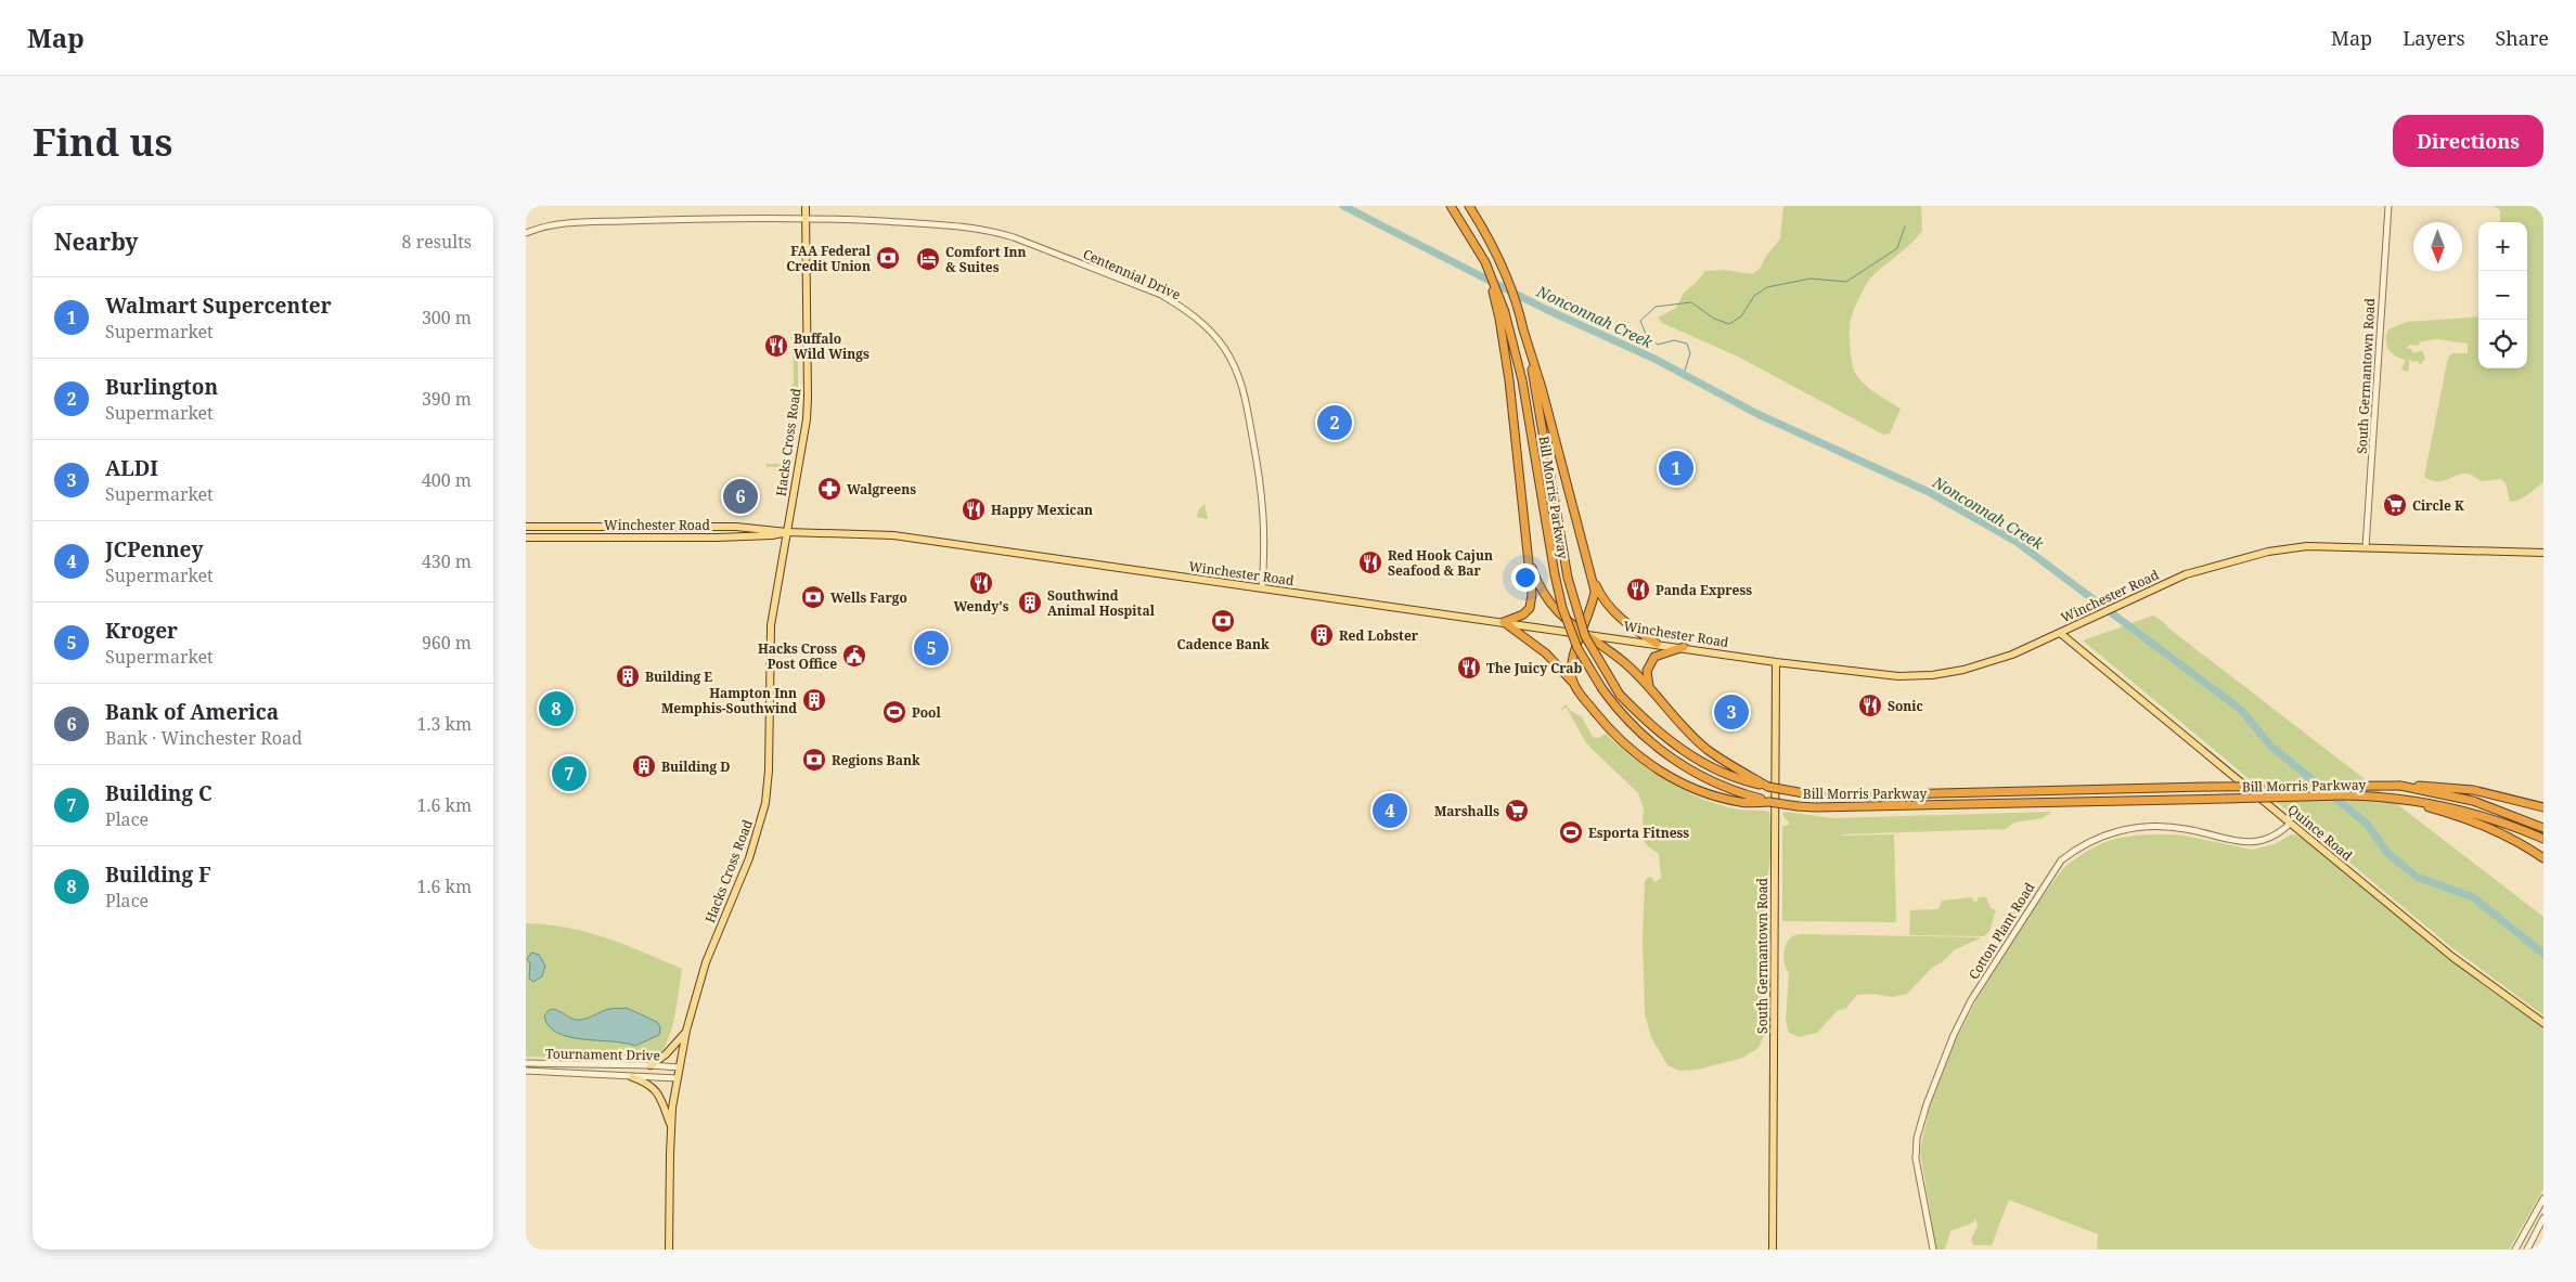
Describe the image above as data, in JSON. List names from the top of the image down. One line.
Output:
{"streets":{"highway":["Bill Morris Parkway"],"main road":["South Germantown Road","Hacks Cross Road","Winchester Road","Quince Road"],"street":["Centennial Drive","Cotton Plant Road","Tournament Drive"]},"crossings":[["Centennial Drive","Hacks Cross Road"],["Centennial Drive","Winchester Road"],["South Germantown Road","Winchester Road"],["Hacks Cross Road","Winchester Road"],["Hacks Cross Road","Tournament Drive"],["Winchester Road","Quince Road"],["Quince Road","Cotton Plant Road"]],"water":["Nonconnah Creek"],"places":{"bank":["FAA Federal Credit Union","Wells Fargo","Cadence Bank","Regions Bank"],"hotel":["Comfort Inn & Suites"],"restaurant":["Buffalo Wild Wings","Happy Mexican","Red Hook Cajun Seafood & Bar","Wendy's","Panda Express","The Juicy Crab","Sonic"],"pharmacy":["Walgreens"],"supermarket":["Circle K","Marshalls"],"building":["Southwind Animal Hospital","Red Lobster","Building E","Hampton Inn Memphis-Southwind","Building D"],"public building":["Hacks Cross Post Office"],"sports":["Pool","Esporta Fitness"]},"north":"bottom","page":{"header":"Map","nav":["Map","Layers","Share"],"buttons":"Directions","title":"Find us","heading":["Nearby","8 results"],"map_buttons":["+","−"],"list":[{"mark":"1","name":"Walmart Supercenter","note":"Supermarket","value":"300 m"},{"mark":"2","name":"Burlington","note":"Supermarket","value":"390 m"},{"mark":"3","name":"ALDI","note":"Supermarket","value":"400 m"},{"mark":"4","name":"JCPenney","note":"Supermarket","value":"430 m"},{"mark":"5","name":"Kroger","note":"Supermarket","value":"960 m"},{"mark":"6","name":"Bank of America","note":"Bank · Winchester Road","value":"1.3 km"},{"mark":"7","name":"Building C","note":"Place","value":"1.6 km"},{"mark":"8","name":"Building F","note":"Place","value":"1.6 km"}],"pins":["2","1","6","5","8","3","7","4"]}}
